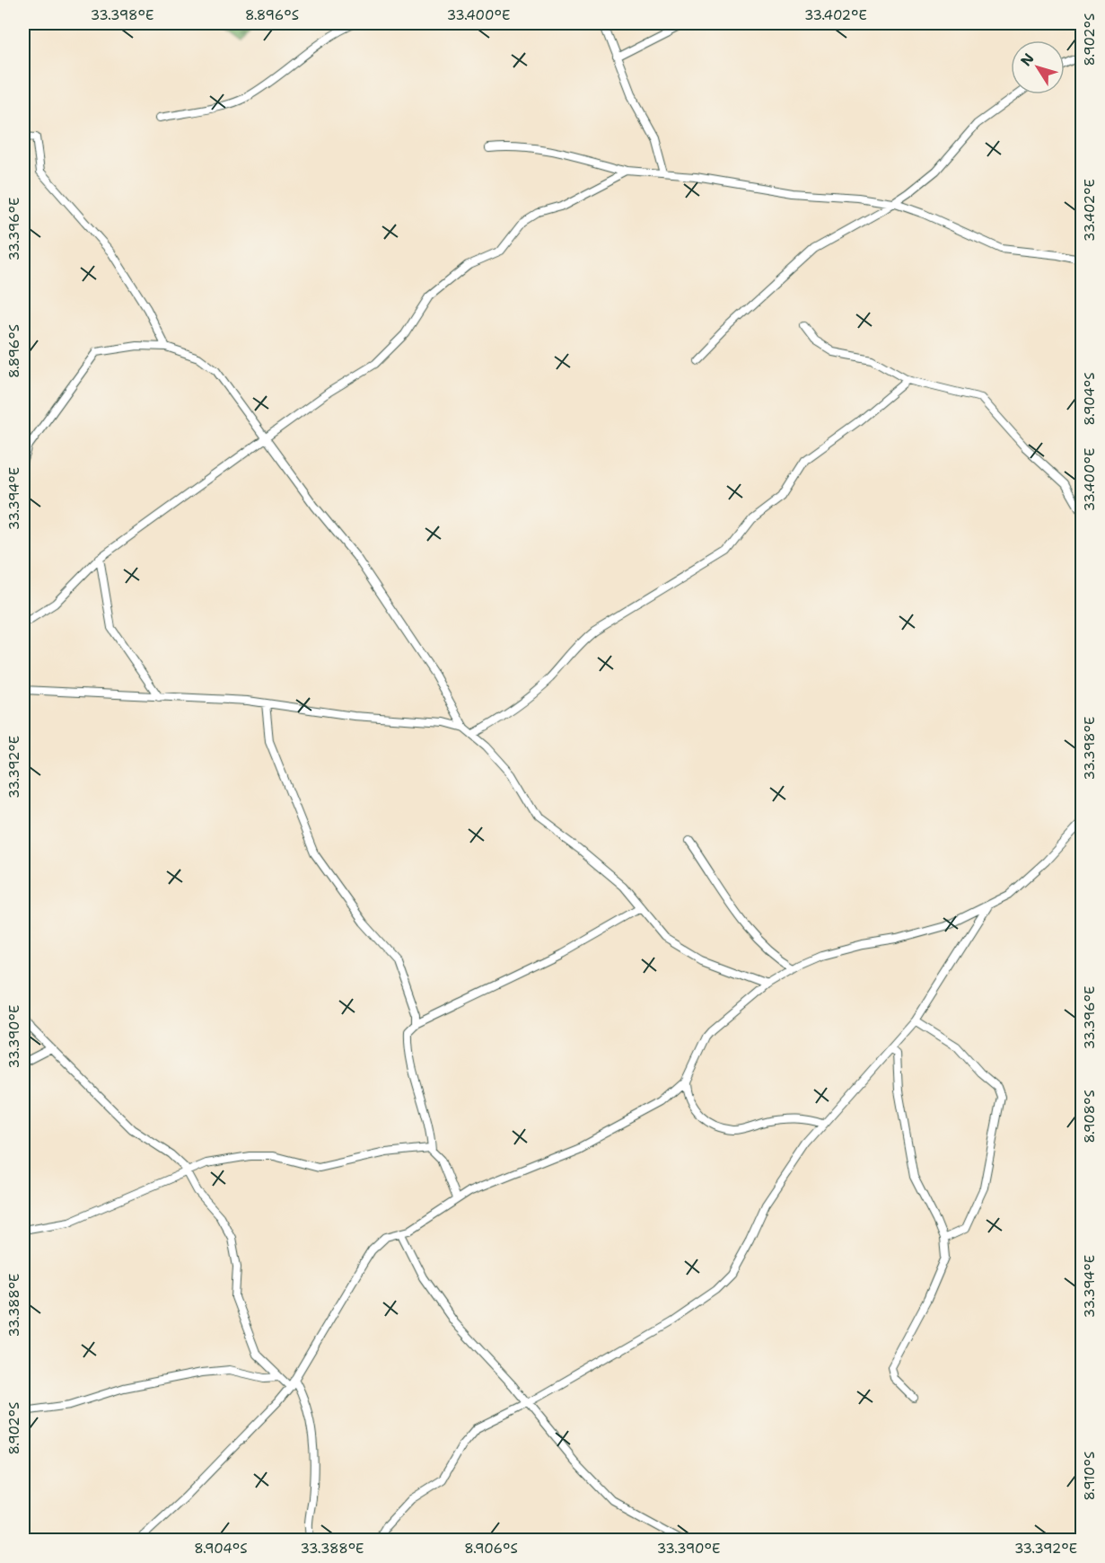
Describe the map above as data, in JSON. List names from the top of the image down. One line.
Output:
{"north":"top left","coordinates":["33.398°E","8.896°S","33.400°E","33.402°E","8.902°S","33.396°E","8.904°S","33.394°E","33.392°E","33.390°E","8.908°S","33.388°E","8.910°S","8.906°S"]}
